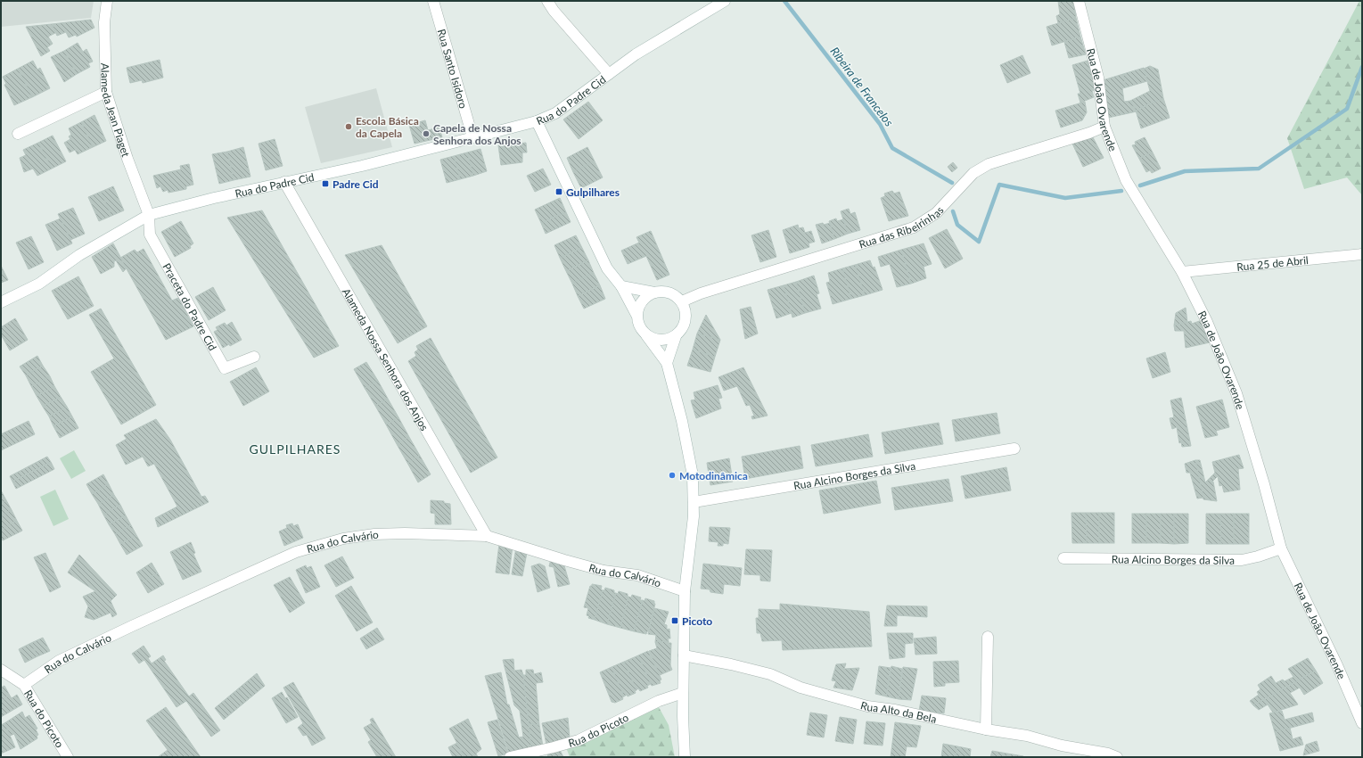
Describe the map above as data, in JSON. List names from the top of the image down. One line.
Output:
{"streets":{"street":["Rua Santo Isidoro","Rua do Padre Cid","Rua de João Ovarende","Alameda Jean Piaget","Rua das Ribeirinhas","Rua 25 de Abril","Praceta do Padre Cid","Alameda Nossa Senhora dos Anjos","Rua Alcino Borges da Silva","Rua do Calvário","Rua Alto da Bela","Rua do Picoto"]},"crossings":[["Rua Santo Isidoro","Rua do Padre Cid"],["Rua do Padre Cid","Alameda Jean Piaget"],["Rua do Padre Cid","Praceta do Padre Cid"],["Rua do Padre Cid","Alameda Nossa Senhora dos Anjos"],["Rua de João Ovarende","Rua das Ribeirinhas"],["Rua de João Ovarende","Rua 25 de Abril"],["Rua de João Ovarende","Rua Alcino Borges da Silva"],["Alameda Jean Piaget","Praceta do Padre Cid"],["Alameda Nossa Senhora dos Anjos","Rua do Calvário"],["Rua do Calvário","Rua do Picoto"]],"districts":["GULPILHARES"],"water":["Ribeira de Francelos"],"places":{"other":["Escola Básica da Capela","Capela de Nossa Senhora dos Anjos","Motodinâmica"],"transit":["Padre Cid","Gulpilhares","Picoto"]}}
